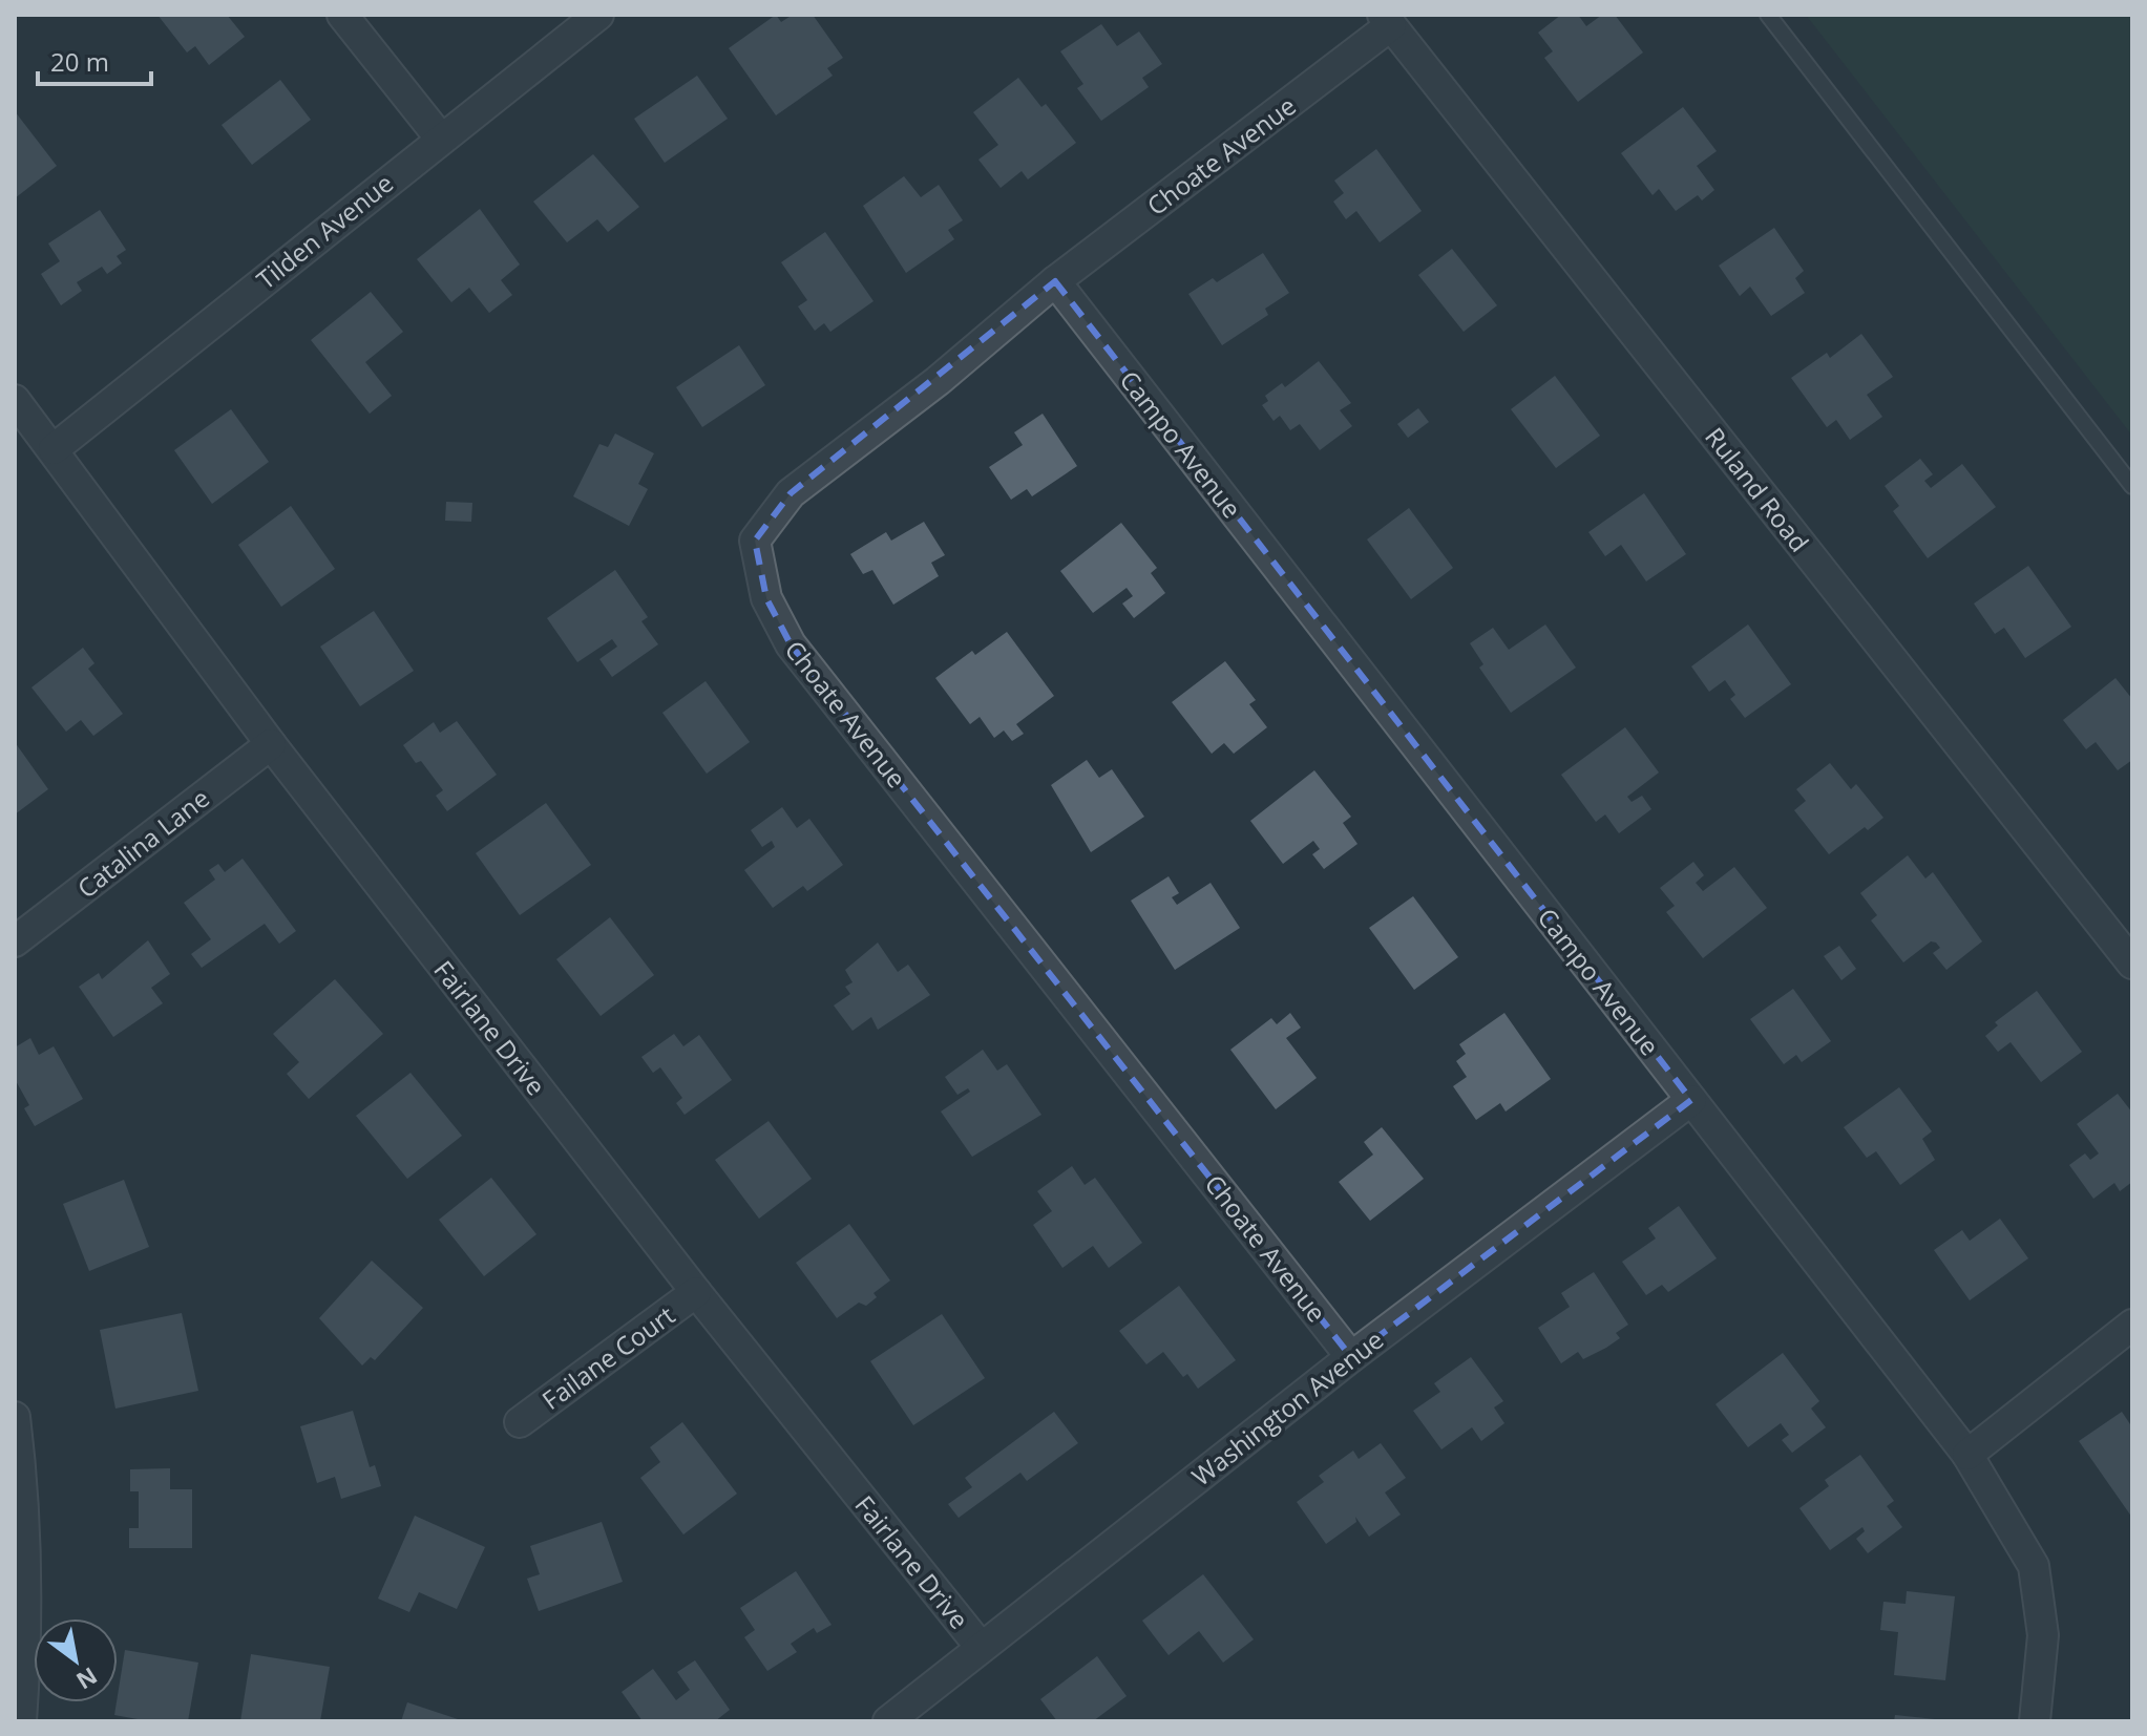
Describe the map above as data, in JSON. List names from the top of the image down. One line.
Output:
{"streets":{"street":["Choate Avenue","Tilden Avenue","Campo Avenue","Ruland Road","Catalina Lane","Fairlane Drive","Failane Court","Washington Avenue"]},"crossings":[["Choate Avenue","Campo Avenue"],["Choate Avenue","Ruland Road"],["Choate Avenue","Washington Avenue"],["Tilden Avenue","Fairlane Drive"],["Campo Avenue","Washington Avenue"],["Catalina Lane","Fairlane Drive"],["Fairlane Drive","Failane Court"],["Fairlane Drive","Washington Avenue"]],"scale_bar":"20 m","north":"bottom right"}
